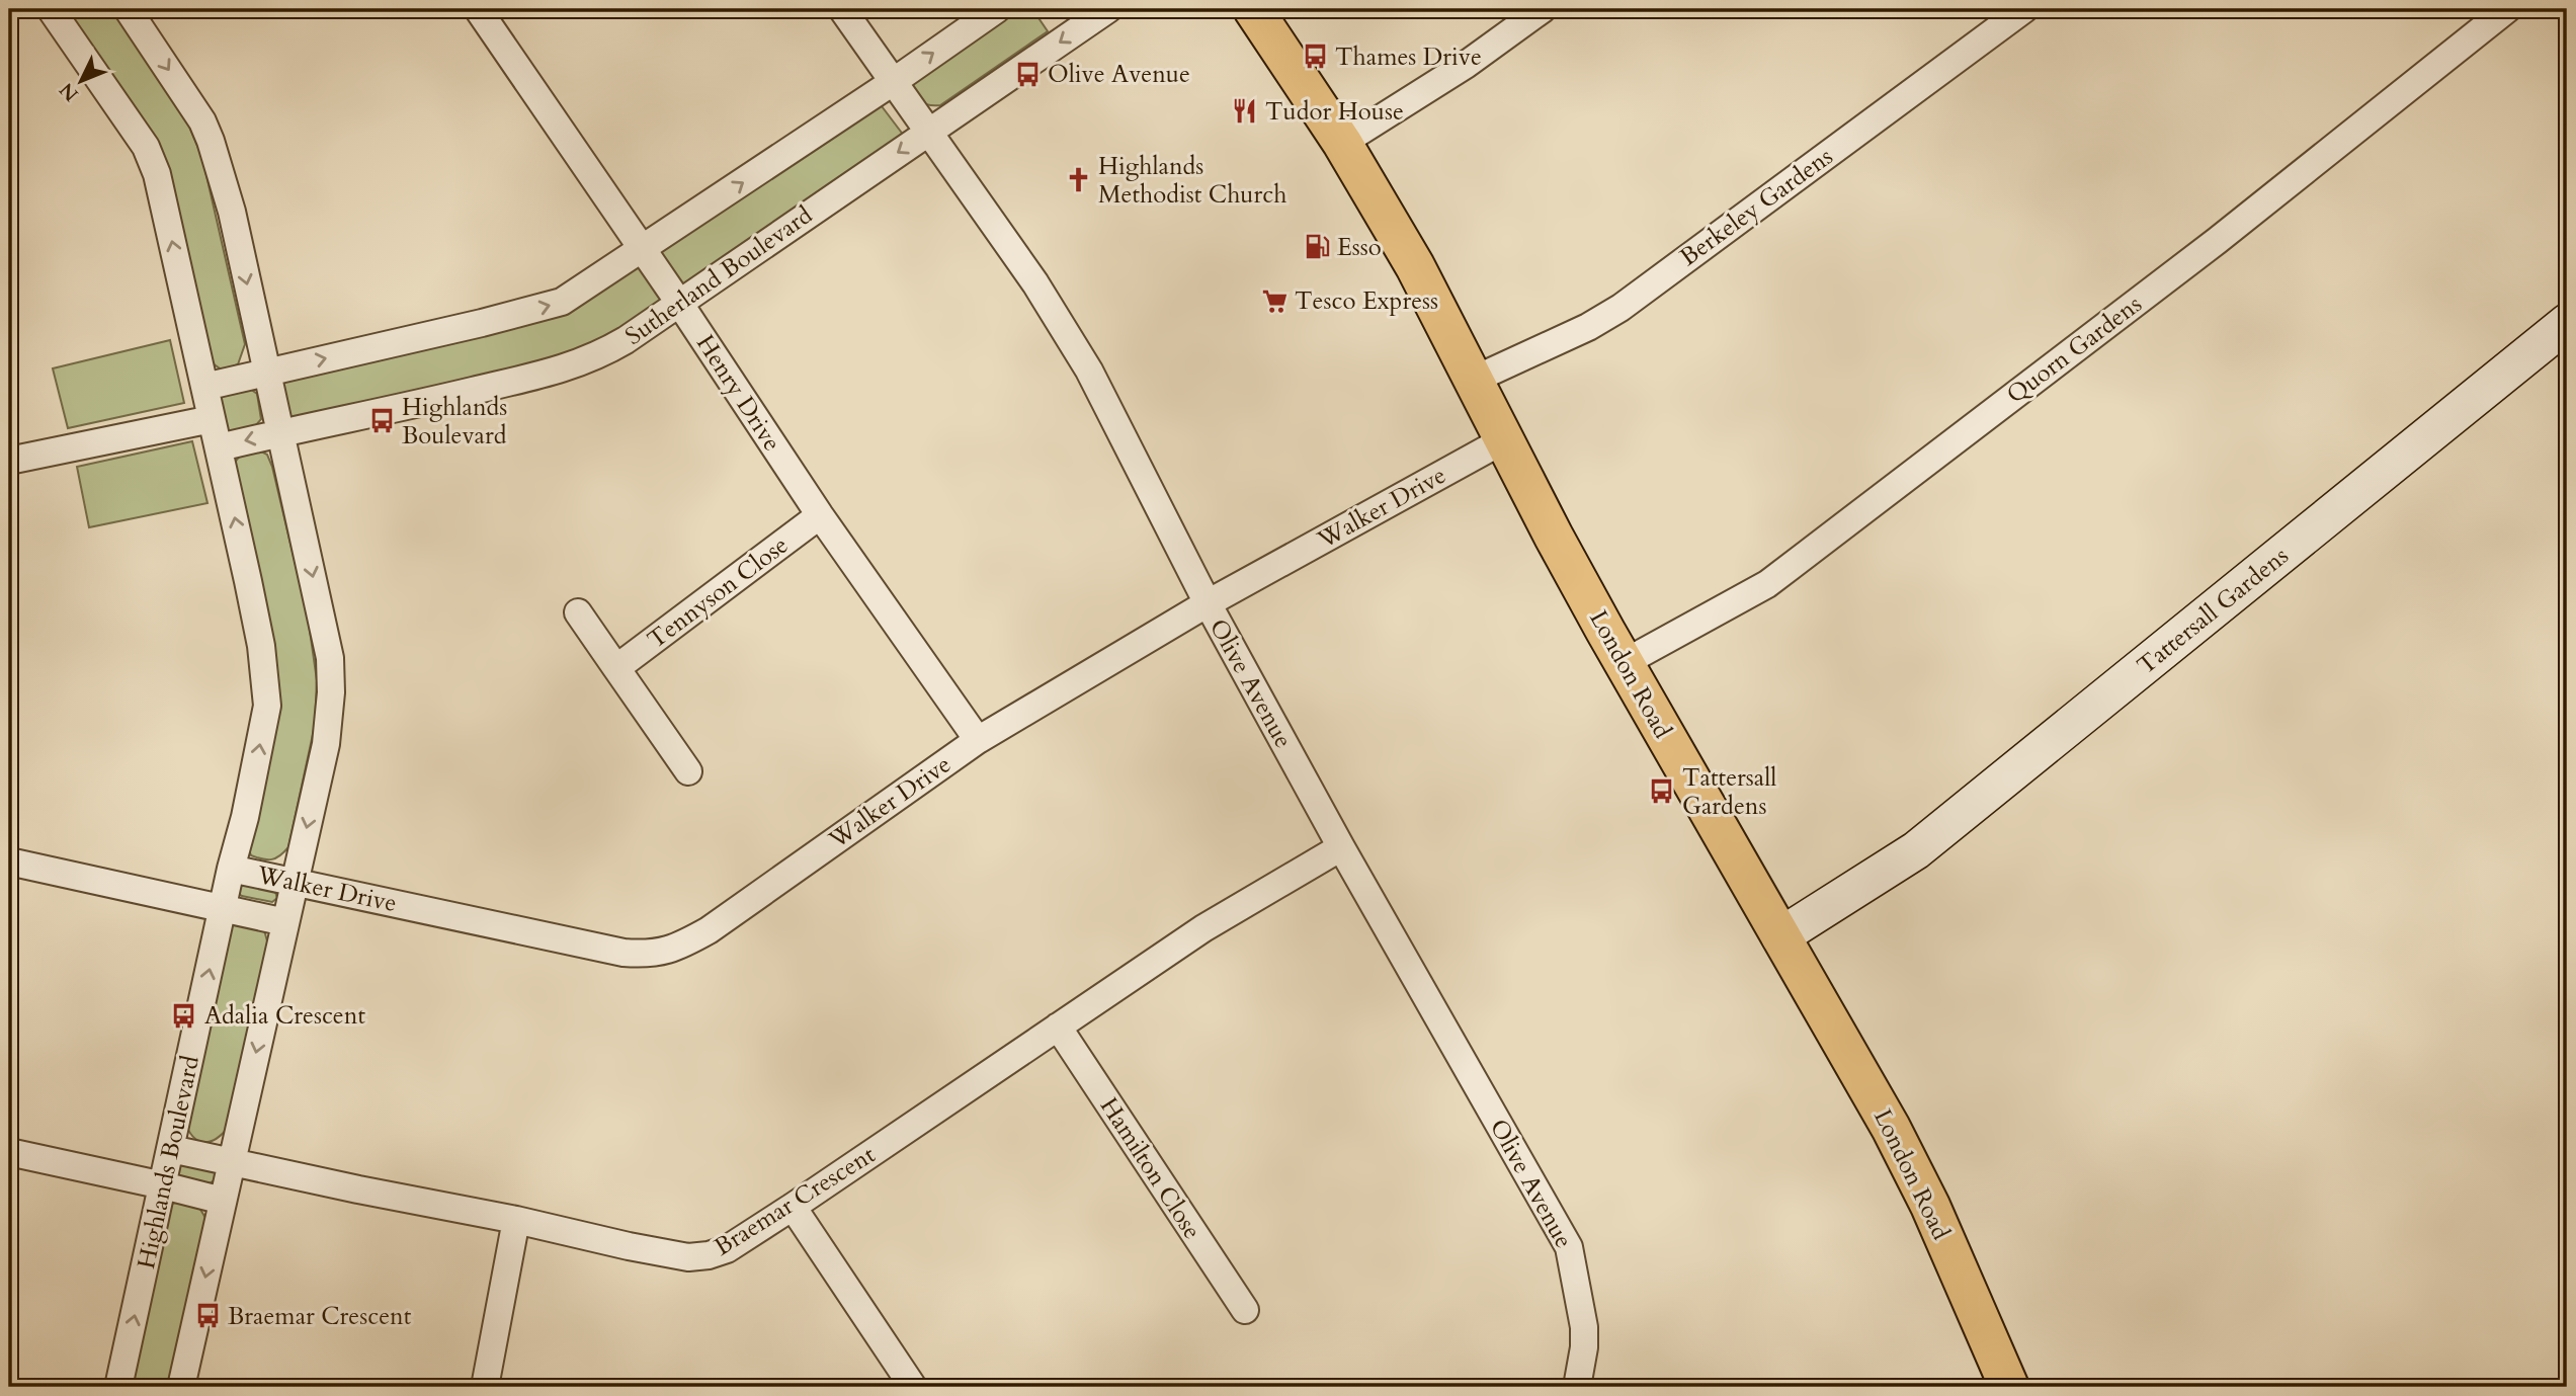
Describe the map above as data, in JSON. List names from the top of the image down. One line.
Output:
{"streets":{"main road":["London Road"],"street":["Berkeley Gardens","Sutherland Boulevard","Quorn Gardens","Henry Drive","Walker Drive","Tennyson Close","Tattersall Gardens","Olive Avenue","Highlands Boulevard","Hamilton Close","Braemar Crescent"]},"crossings":[["Berkeley Gardens","London Road"],["Sutherland Boulevard","Henry Drive"],["Sutherland Boulevard","Olive Avenue"],["Sutherland Boulevard","Highlands Boulevard"],["Quorn Gardens","London Road"],["Henry Drive","Walker Drive"],["Henry Drive","Tennyson Close"],["Walker Drive","London Road"],["Walker Drive","Olive Avenue"],["Walker Drive","Highlands Boulevard"],["Tattersall Gardens","London Road"],["Olive Avenue","Braemar Crescent"],["Highlands Boulevard","Braemar Crescent"],["Hamilton Close","Braemar Crescent"]],"places":{"bus stop":["Thames Drive","Olive Avenue","Highlands Boulevard","Tattersall Gardens","Adalia Crescent","Braemar Crescent"],"restaurant":["Tudor House"],"church":["Highlands Methodist Church"],"fuel station":["Esso"],"supermarket":["Tesco Express"]},"north":"bottom left"}
